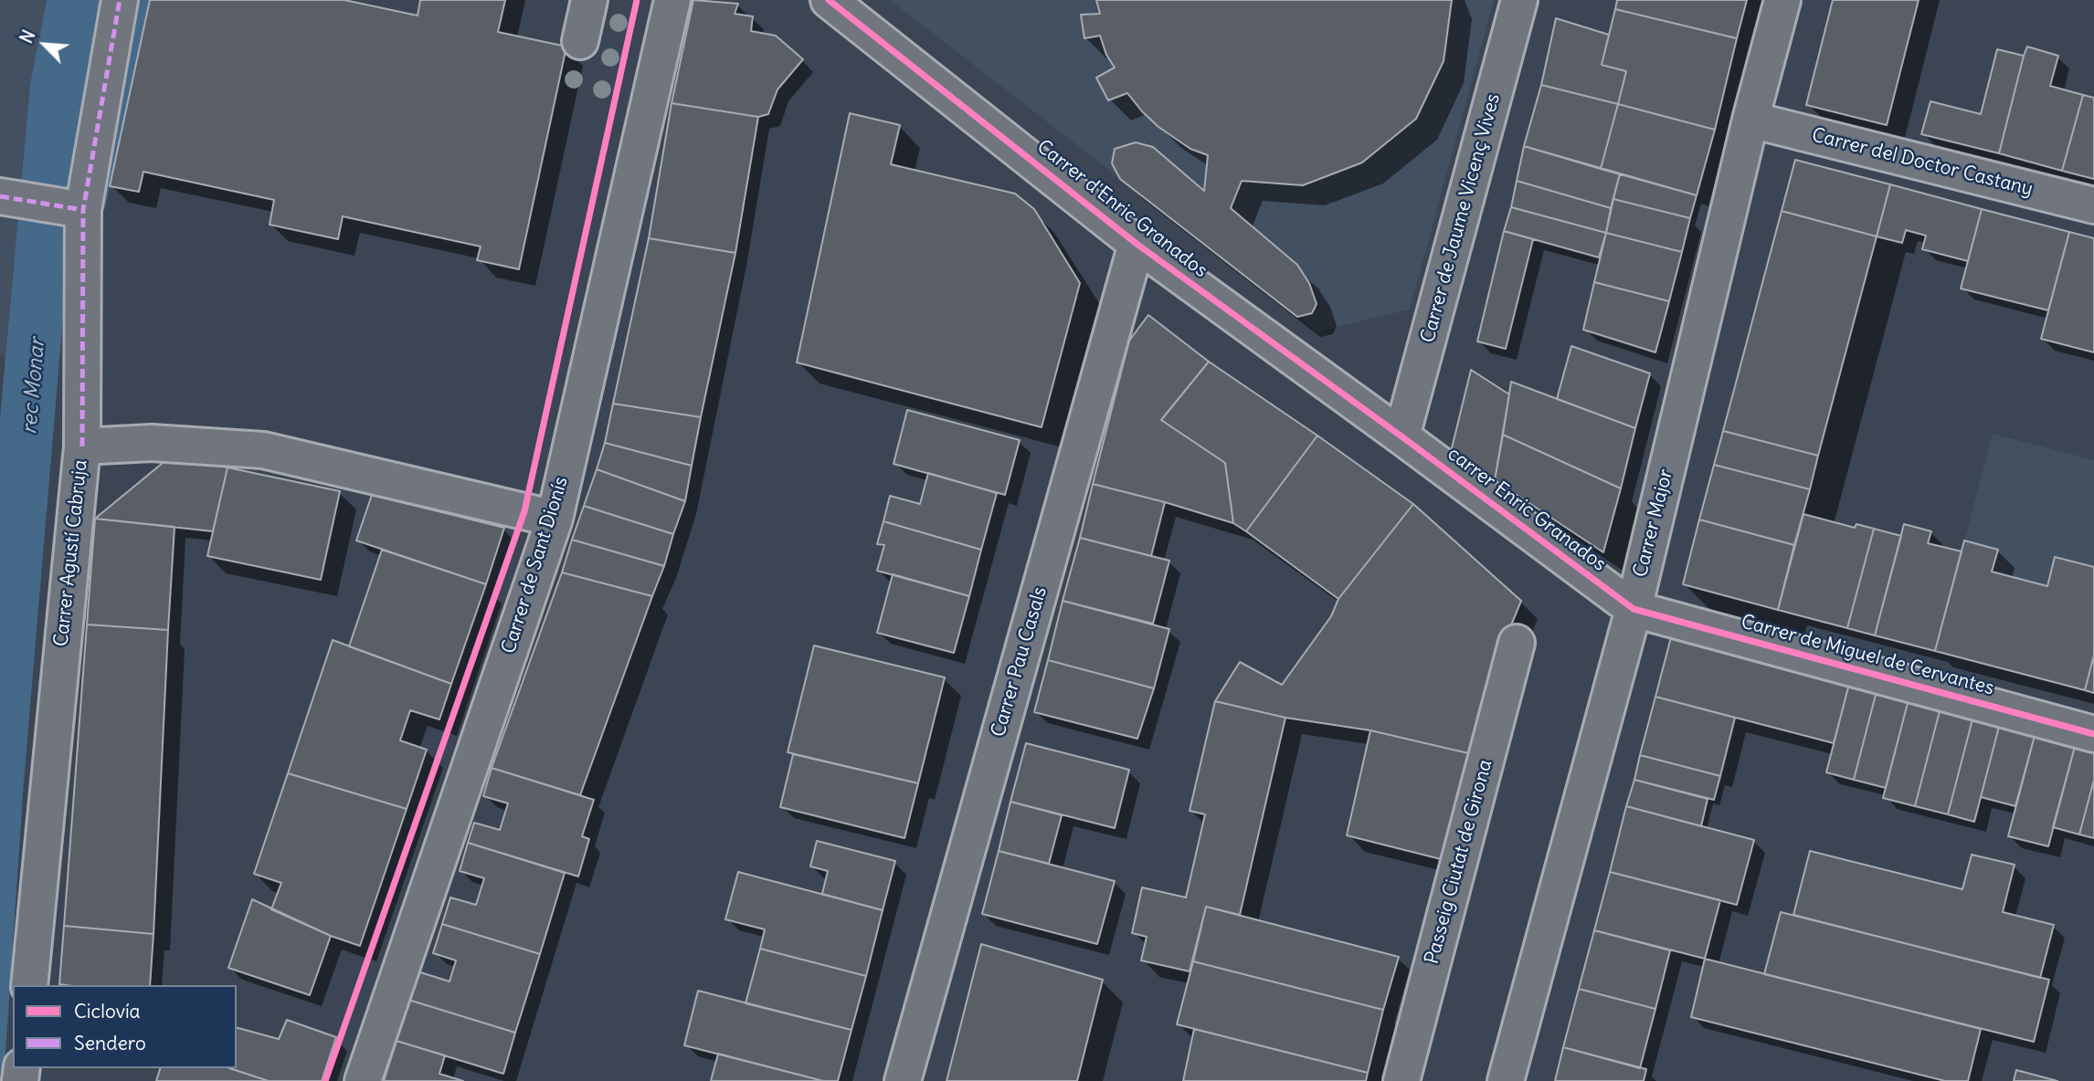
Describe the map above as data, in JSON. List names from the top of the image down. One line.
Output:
{"streets":{"street":["Carrer del Doctor Castany","Carrer d'Enric Granados","Carrer de Jaume Vicenç Vives","carrer Enric Granados","Carrer Major","Carrer Agustí Cabruja","Carrer de Sant Dionís","Carrer de Miguel de Cervantes","Carrer Pau Casals","Passeig Ciutat de Girona"]},"crossings":[["Carrer del Doctor Castany","Carrer Major"],["Carrer d'Enric Granados","Carrer de Jaume Vicenç Vives"],["Carrer d'Enric Granados","carrer Enric Granados"],["Carrer d'Enric Granados","Carrer Pau Casals"],["Carrer de Jaume Vicenç Vives","carrer Enric Granados"],["carrer Enric Granados","Carrer Major"],["carrer Enric Granados","Carrer de Miguel de Cervantes"],["Carrer Major","Carrer de Miguel de Cervantes"],["Carrer Agustí Cabruja","Carrer de Sant Dionís"]],"water":["rec Monar"],"legend":["Ciclovía","Sendero"],"north":"top left"}
